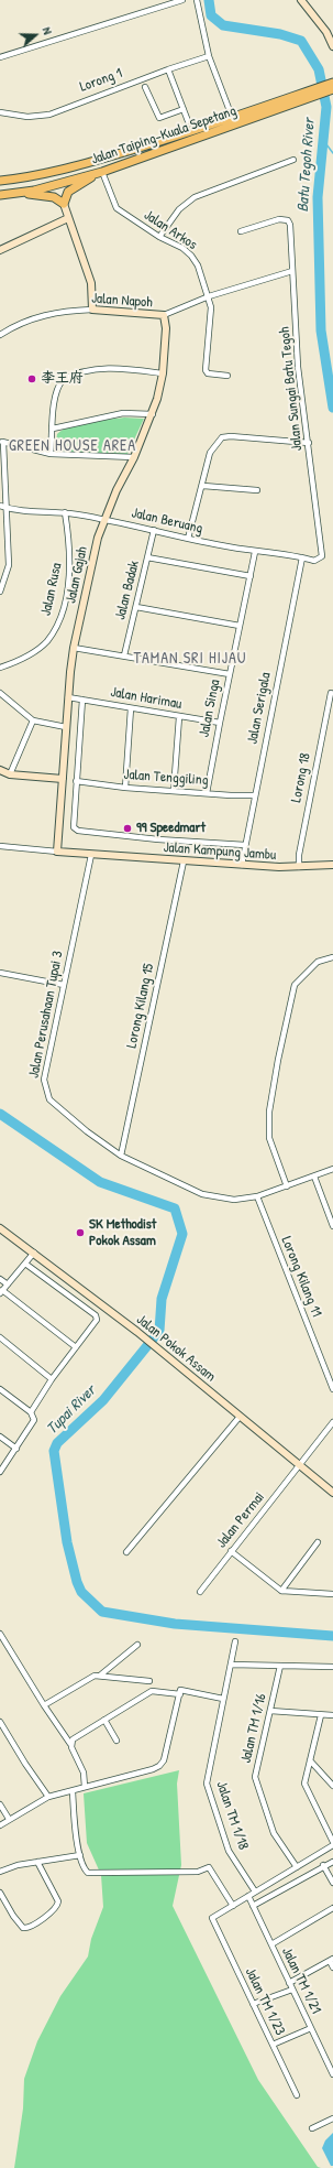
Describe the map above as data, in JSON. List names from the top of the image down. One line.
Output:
{"streets":{"main road":["Jalan Taiping-Kuala Sepetang","Jalan Napoh","Jalan Gajah","Jalan Kampung Jambu","Jalan Pokok Assam"],"street":["Lorong 1","Jalan Arkos","Jalan Sungai Batu Tegoh","Jalan Beruang","Jalan Rusa","Jalan Badak","Jalan Harimau","Jalan Singa","Jalan Serigala","Jalan Tenggiling","Lorong 18","Lorong Kilang 15","Jalan Perusahaan Tupai 3","Lorong Kilang 11","Jalan Permai","Jalan TM 1/16","Jalan TM 1/18","Jalan TM 1/21","Jalan TM 1/23"]},"crossings":[["Jalan Taiping-Kuala Sepetang","Jalan Arkos"],["Jalan Arkos","Jalan Napoh"],["Jalan Napoh","Jalan Sungai Batu Tegoh"],["Jalan Napoh","Jalan Gajah"],["Jalan Sungai Batu Tegoh","Jalan Beruang"],["Jalan Beruang","Jalan Gajah"],["Jalan Beruang","Jalan Rusa"],["Jalan Beruang","Jalan Badak"],["Jalan Beruang","Jalan Singa"],["Jalan Beruang","Jalan Serigala"],["Jalan Gajah","Jalan Harimau"],["Jalan Gajah","Jalan Kampung Jambu"],["Jalan Harimau","Jalan Singa"],["Jalan Singa","Jalan Tenggiling"],["Jalan Serigala","Jalan Tenggiling"],["Jalan Serigala","Jalan Kampung Jambu"],["Lorong 18","Jalan Kampung Jambu"],["Jalan Kampung Jambu","Lorong Kilang 15"],["Jalan Kampung Jambu","Jalan Perusahaan Tupai 3"],["Lorong Kilang 15","Jalan Perusahaan Tupai 3"],["Jalan Perusahaan Tupai 3","Lorong Kilang 11"],["Jalan Pokok Assam","Jalan Permai"]],"districts":["GREEN HOUSE AREA","TAMAN SRI HIJAU"],"water":["Batu Tegoh River","Tupai River"],"places":["李王府","99 Speedmart","SK Methodist Pokok Assam"],"north":"right"}
